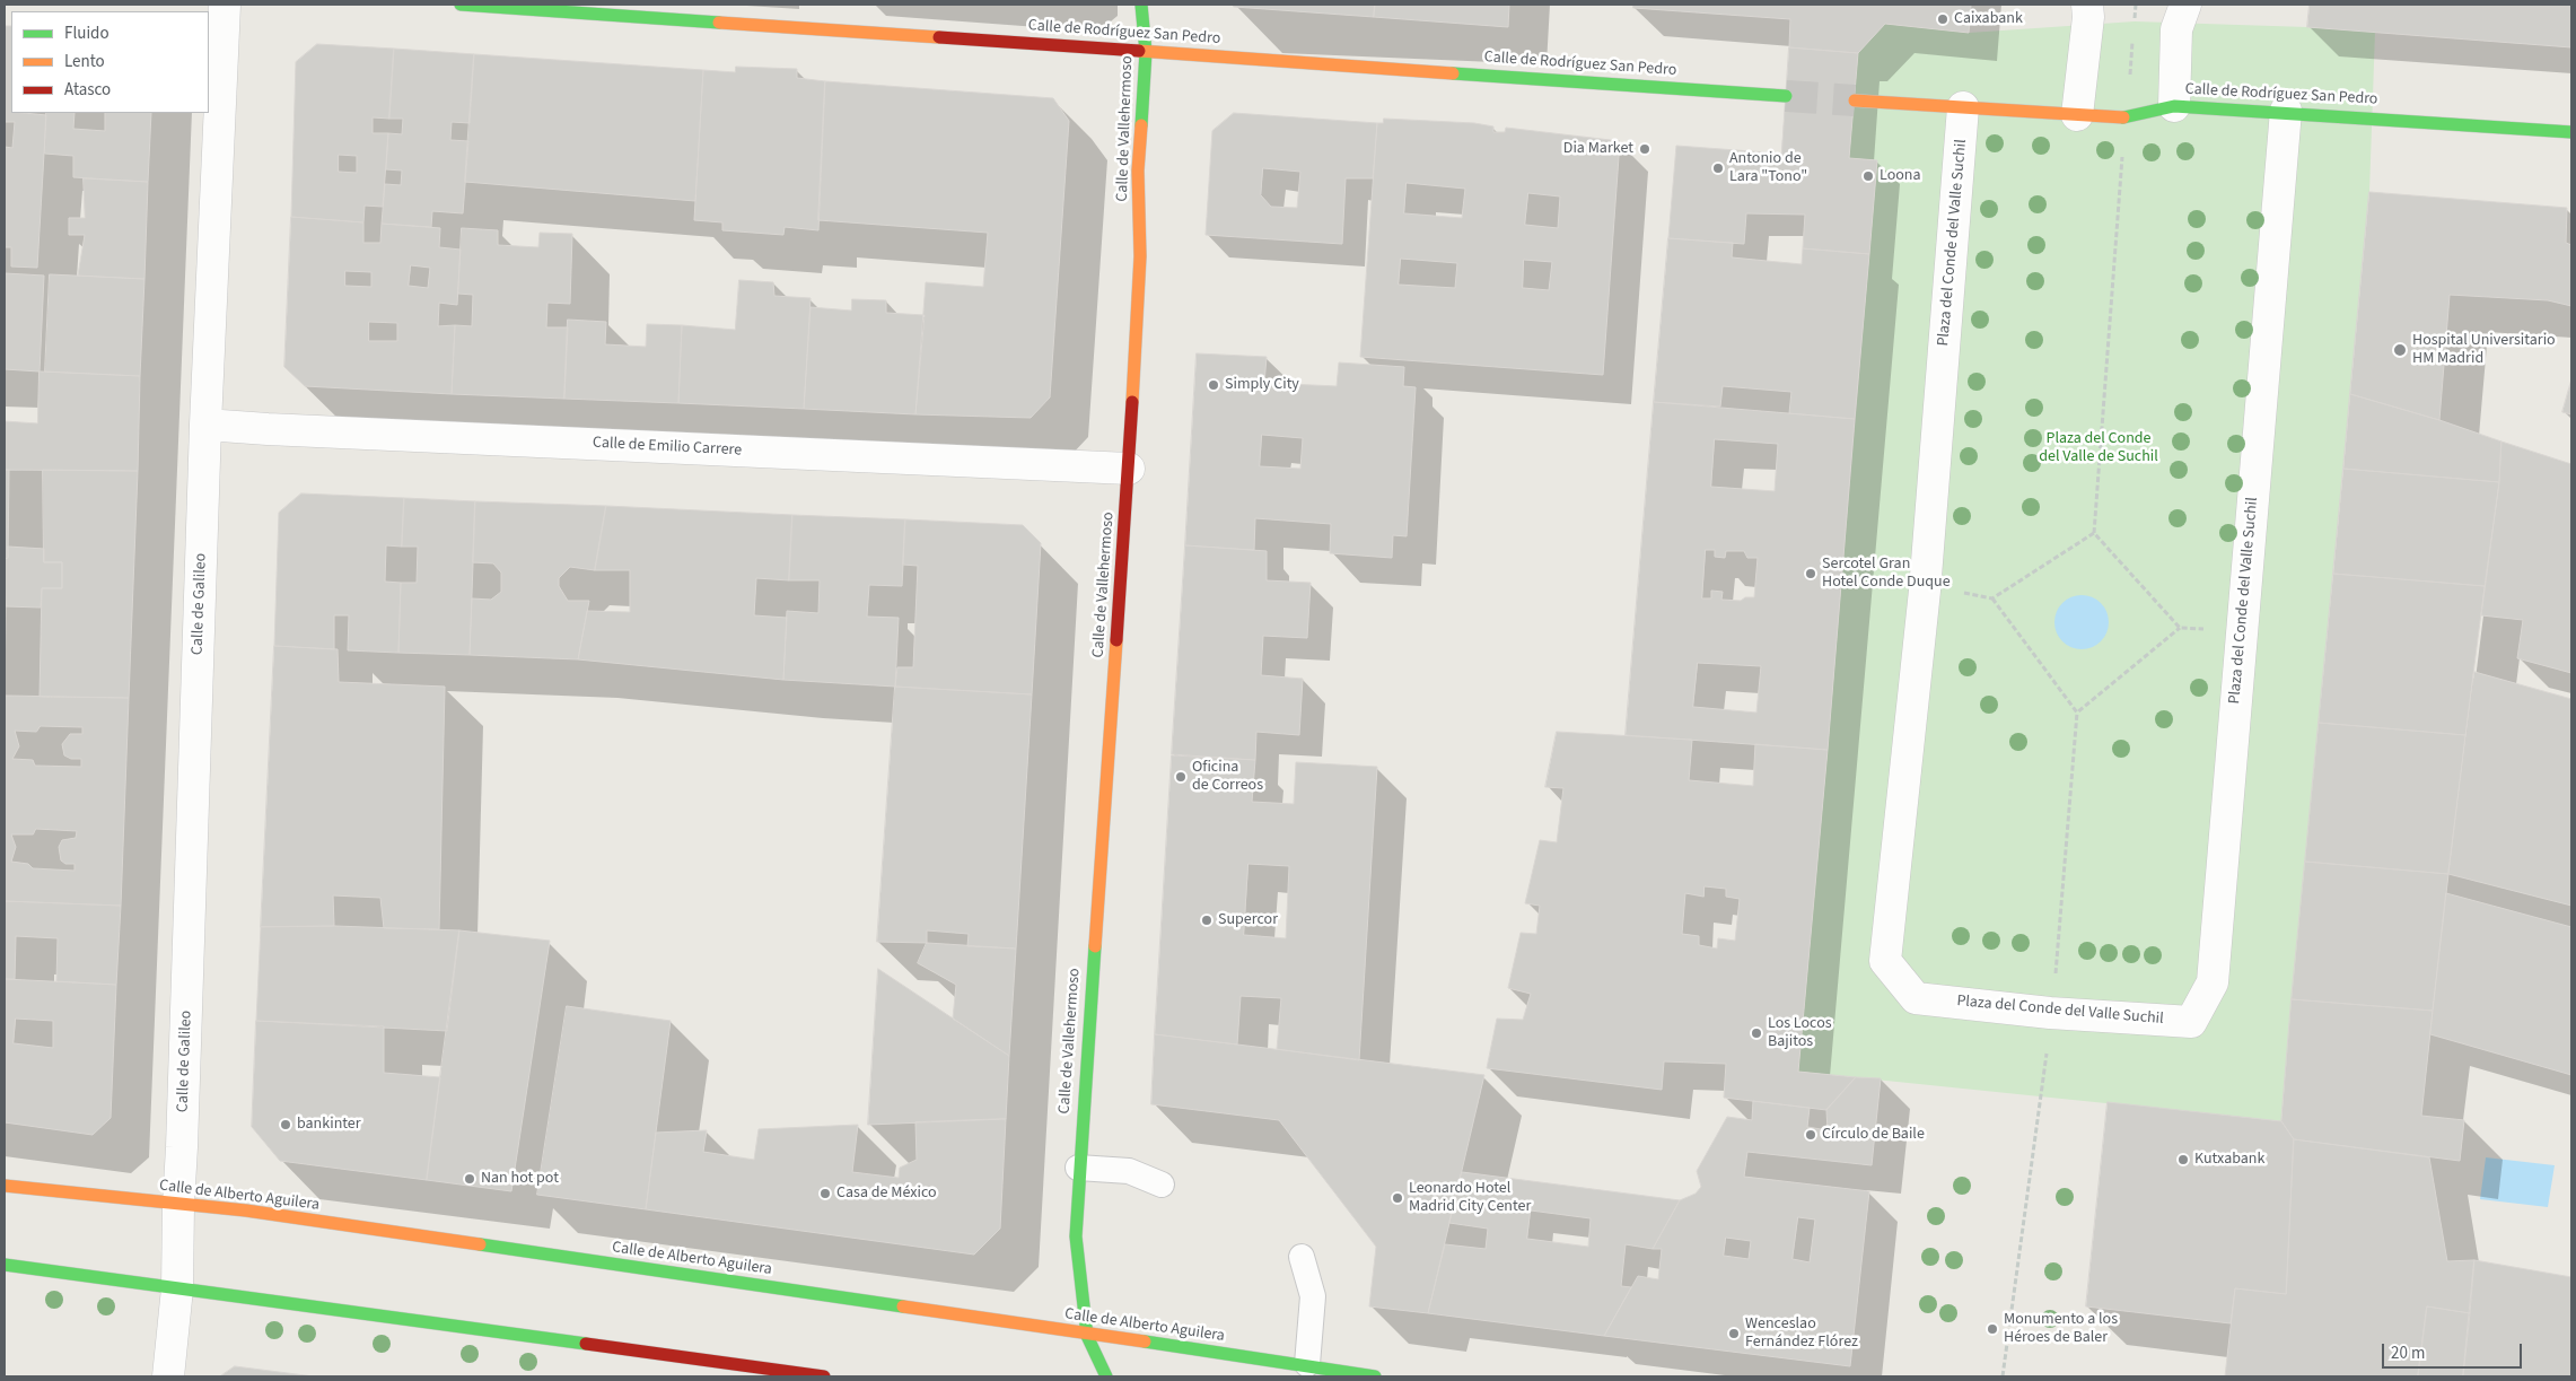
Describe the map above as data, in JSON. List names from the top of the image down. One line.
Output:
{"streets":{"street":["Calle de Rodríguez San Pedro","Calle de Vallehermoso","Plaza del Conde del Valle Suchil","Calle de Emilio Carrere","Calle de Galileo","Calle de Alberto Aguilera"]},"crossings":[["Calle de Rodríguez San Pedro","Calle de Vallehermoso"],["Calle de Rodríguez San Pedro","Plaza del Conde del Valle Suchil"],["Calle de Vallehermoso","Calle de Emilio Carrere"],["Calle de Vallehermoso","Calle de Alberto Aguilera"],["Calle de Emilio Carrere","Calle de Galileo"],["Calle de Galileo","Calle de Alberto Aguilera"]],"parks":["Plaza del Conde del Valle de Suchil"],"places":["Caixabank","Dia Market","Antonio de Lara \"Tono\"","Loona","Hospital Universitario HM Madrid","Simply City","Sercotel Gran Hotel Conde Duque","Oficina de Correos","Supercor","Los Locos Bajitos","bankinter","Círculo de Baile","Kutxabank","Nan hot pot","Casa de México","Leonardo Hotel Madrid City Center","Monumento a los Héroes de Baler","Wenceslao Fernández Flórez"],"legend":["Fluido","Lento","Atasco"],"scale_bar":"20 m"}
